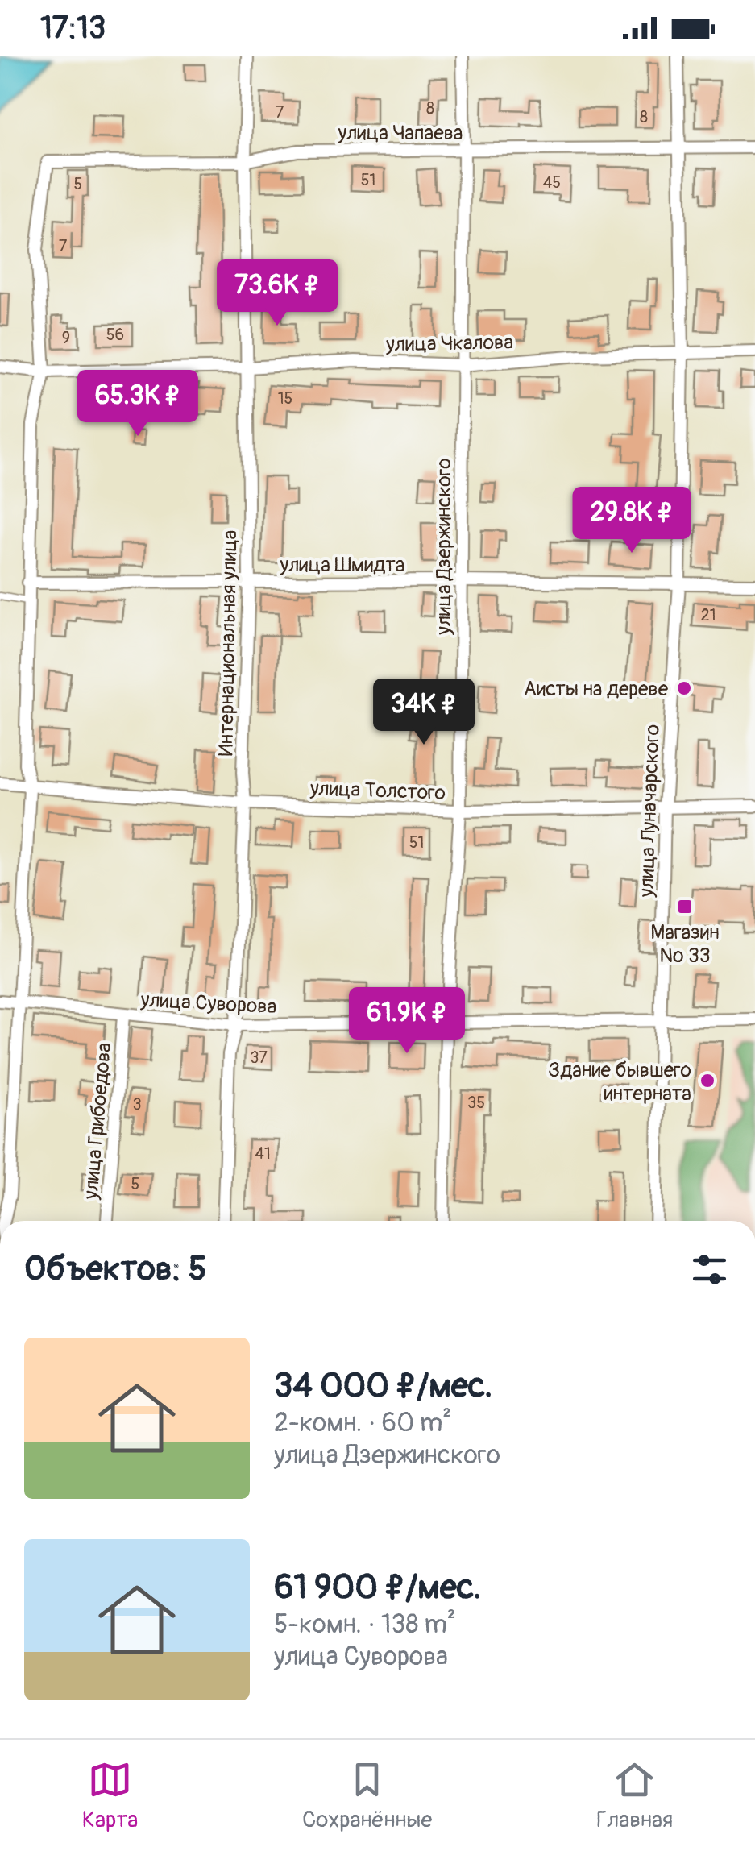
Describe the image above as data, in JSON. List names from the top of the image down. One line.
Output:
{"streets":{"street":["улица Чапаева","улица Чкалова","улица Дзержинского","улица Шмидта","Интернациональная улица","улица Толстого","улица Луначарского","улица Суворова","улица Грибоедова"]},"crossings":[["улица Чапаева","улица Чкалова"],["улица Чапаева","улица Дзержинского"],["улица Чапаева","Интернациональная улица"],["улица Чапаева","улица Луначарского"],["улица Чкалова","улица Дзержинского"],["улица Чкалова","Интернациональная улица"],["улица Чкалова","улица Луначарского"],["улица Дзержинского","улица Шмидта"],["улица Дзержинского","улица Толстого"],["улица Дзержинского","улица Суворова"],["улица Шмидта","Интернациональная улица"],["улица Шмидта","улица Луначарского"],["Интернациональная улица","улица Толстого"],["Интернациональная улица","улица Суворова"],["улица Толстого","улица Луначарского"],["улица Луначарского","улица Суворова"],["улица Суворова","улица Грибоедова"]],"places":{"other":["Аисты на дереве","Здание бывшего интерната"],"transit":["Магазин № 33"]},"house_numbers":["8","7","8","51","45","5","7","56","9","15","21","51","37","35","3","41","5"],"page":{"status":"17:13","price":["73.6K ₽","65.3K ₽","29.8K ₽","34K ₽","61.9K ₽"],"heading":"Объектов: 5","list":[{"name":"34 000 ₽/мес.","note":"2-комн. · 60 m² · улица Дзержинского"},{"name":"61 900 ₽/мес.","note":"5-комн. · 138 m² · улица Суворова"}],"tabs":["Карта","Сохранённые","Главная"]}}
